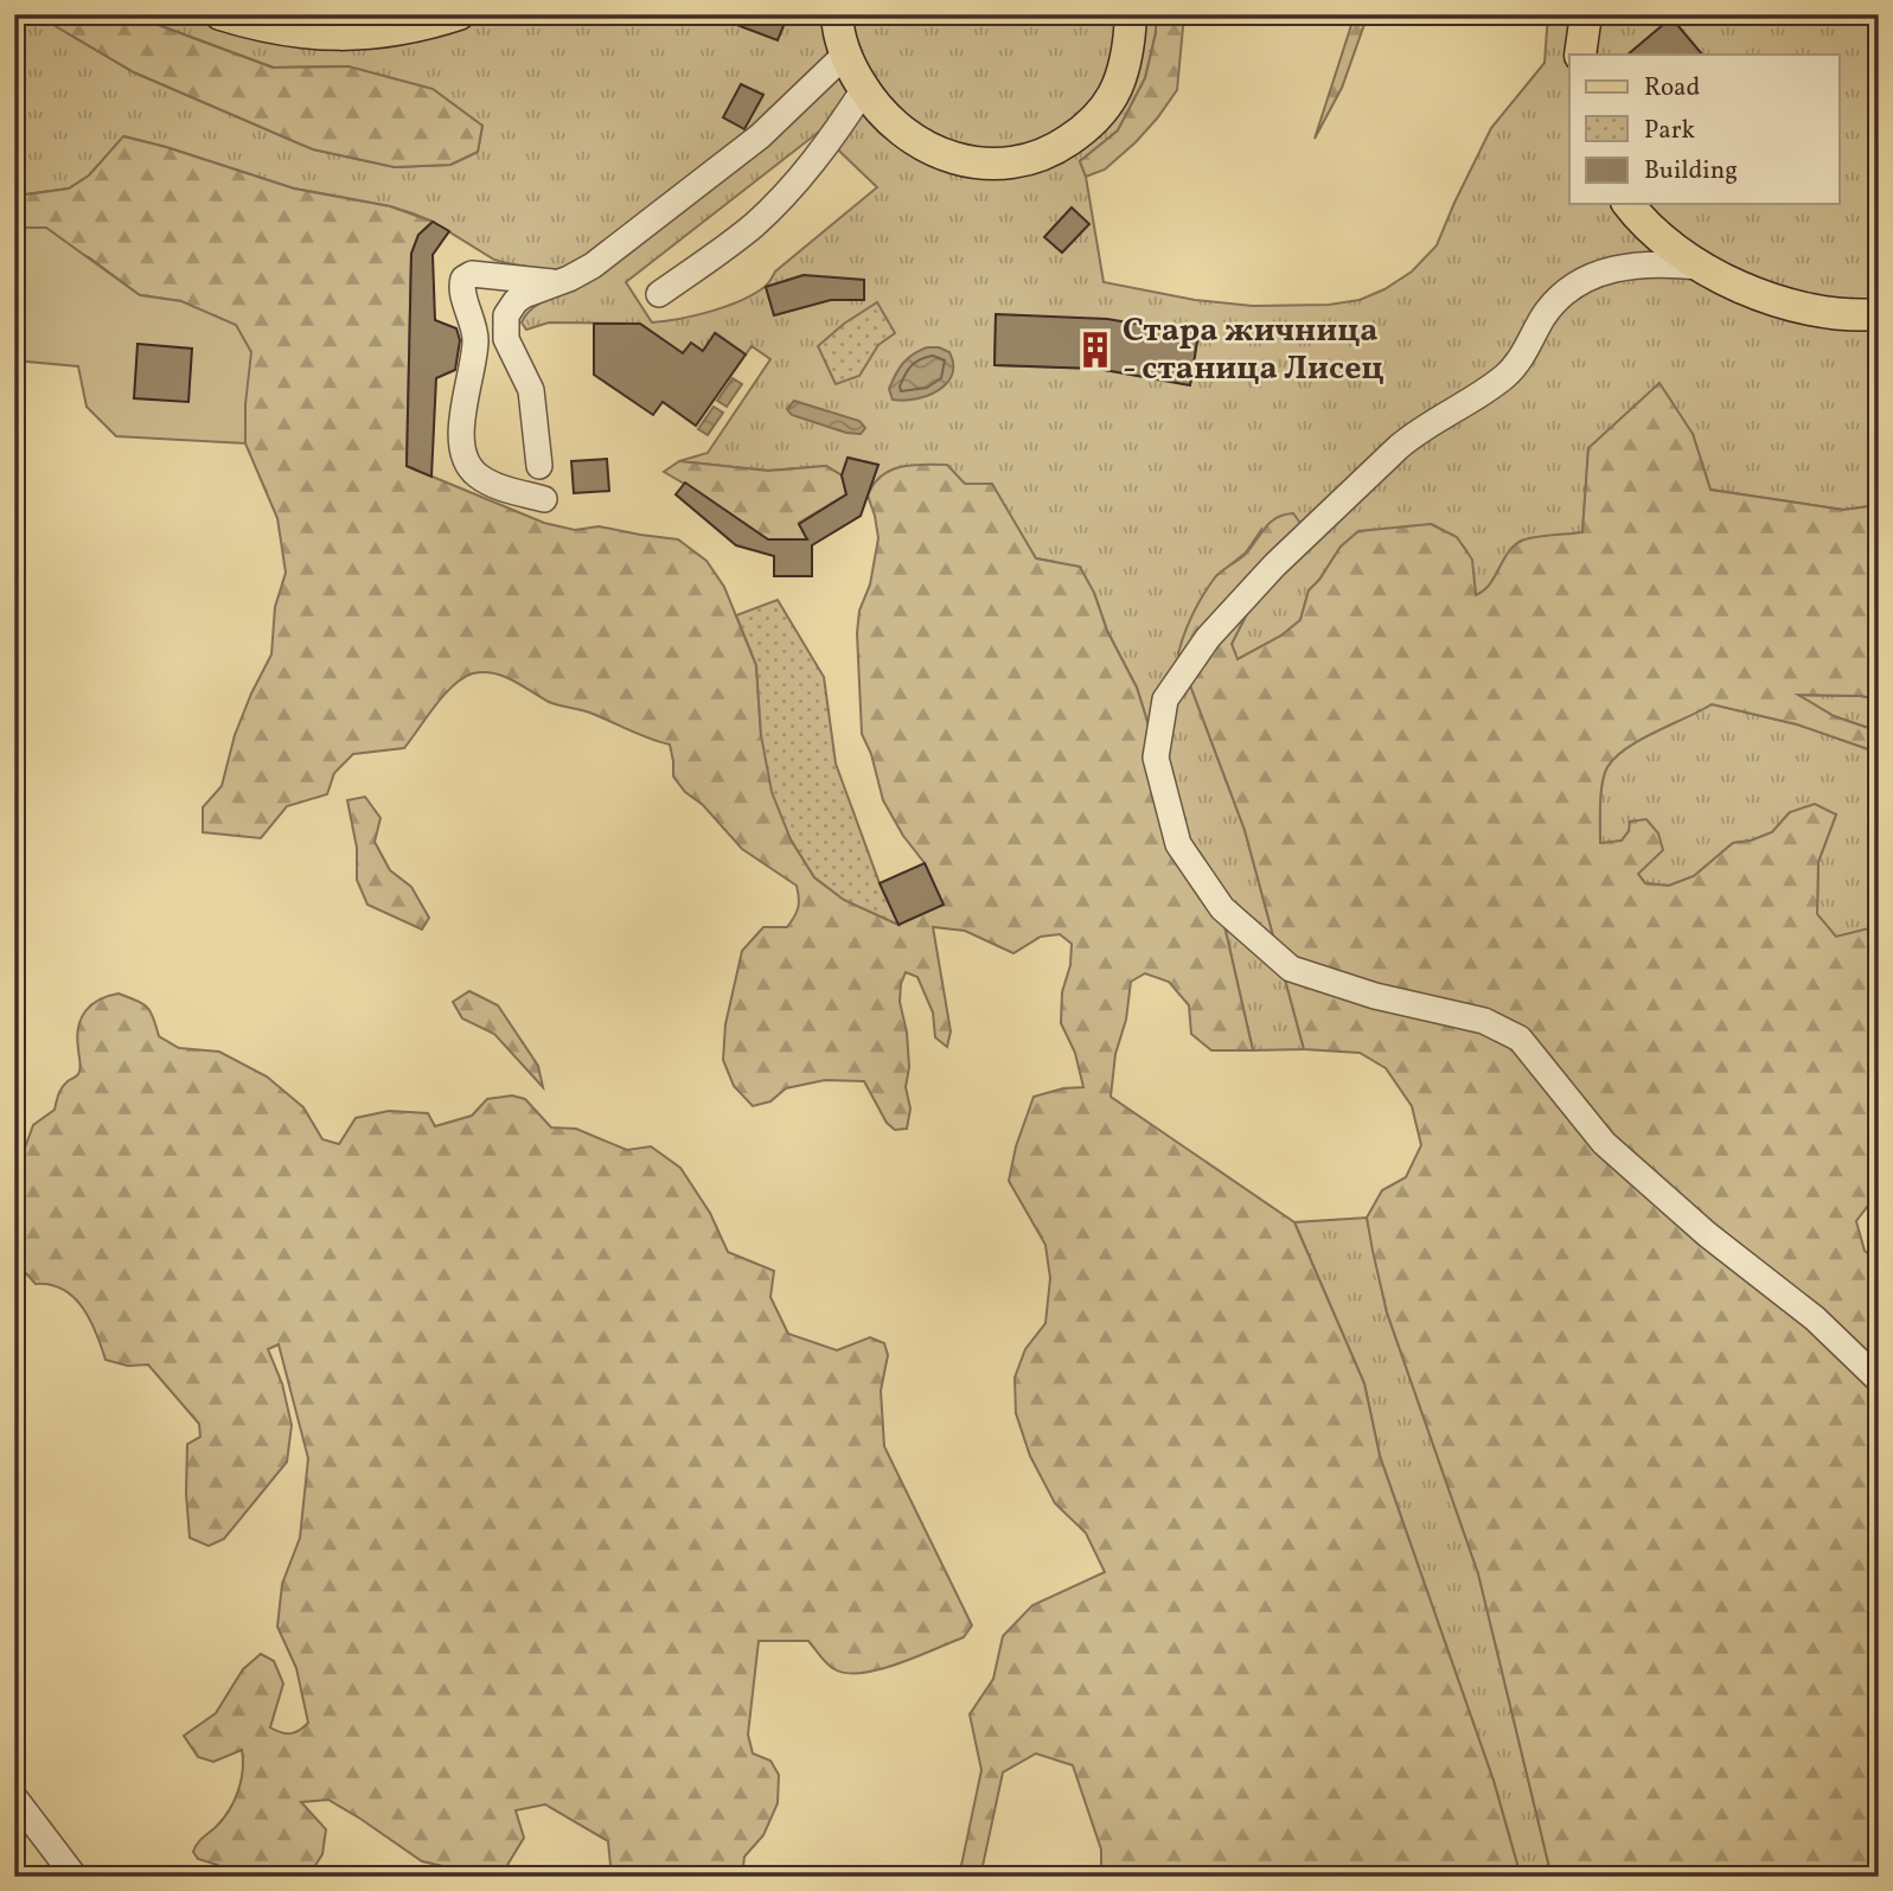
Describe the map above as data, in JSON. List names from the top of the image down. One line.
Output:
{"places":{"building":["Стара жичница - станица Лисец"]},"legend":["Road","Park","Building"]}
